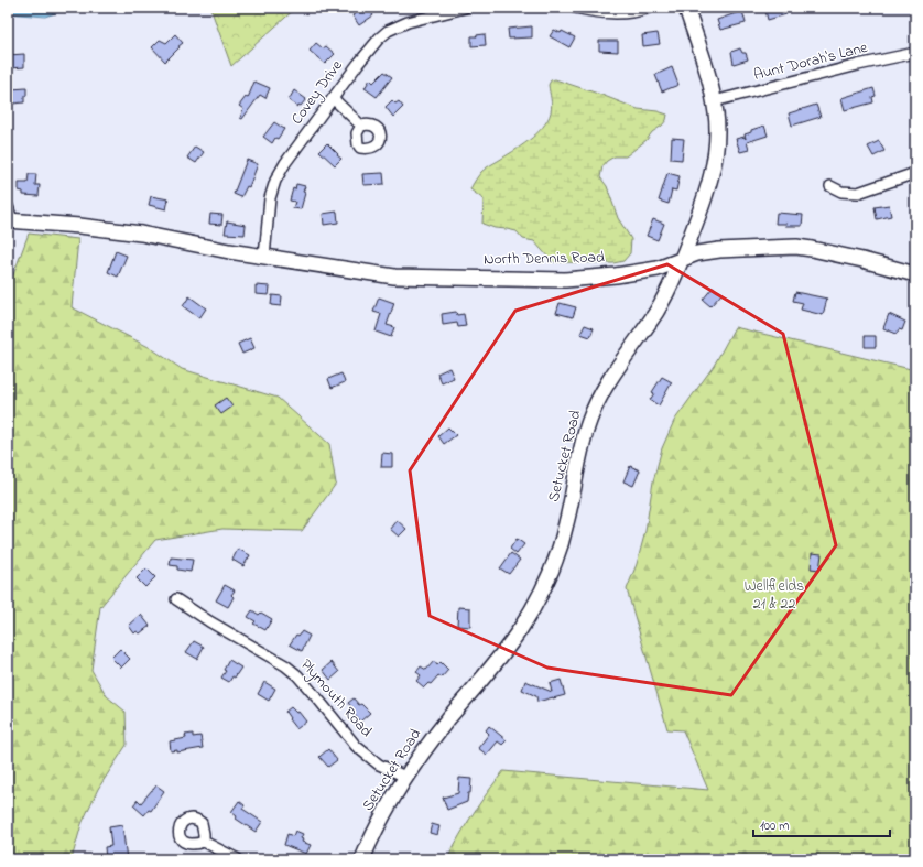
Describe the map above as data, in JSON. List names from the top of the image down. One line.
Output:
{"streets":{"main road":["North Dennis Road","Setucket Road"],"street":["Aunt Dorah's Lane","Covey Drive","Plymouth Road"]},"crossings":[["Aunt Dorah's Lane","Setucket Road"],["Covey Drive","North Dennis Road"],["North Dennis Road","Setucket Road"],["Setucket Road","Plymouth Road"]],"parks":["Wellfields 21 & 22"],"scale_bar":"100 m"}
